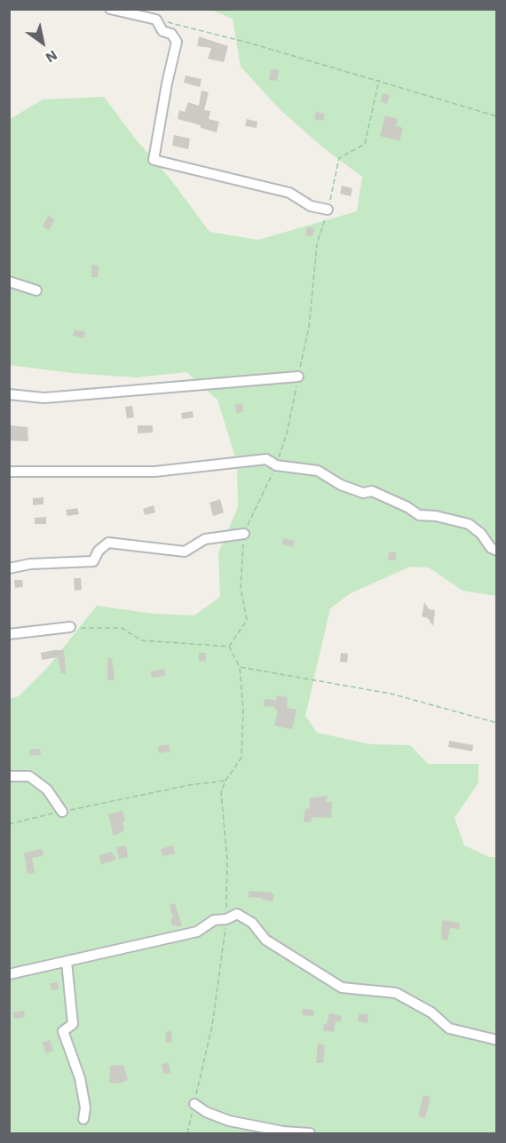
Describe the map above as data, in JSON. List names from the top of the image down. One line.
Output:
{"north":"bottom right"}
